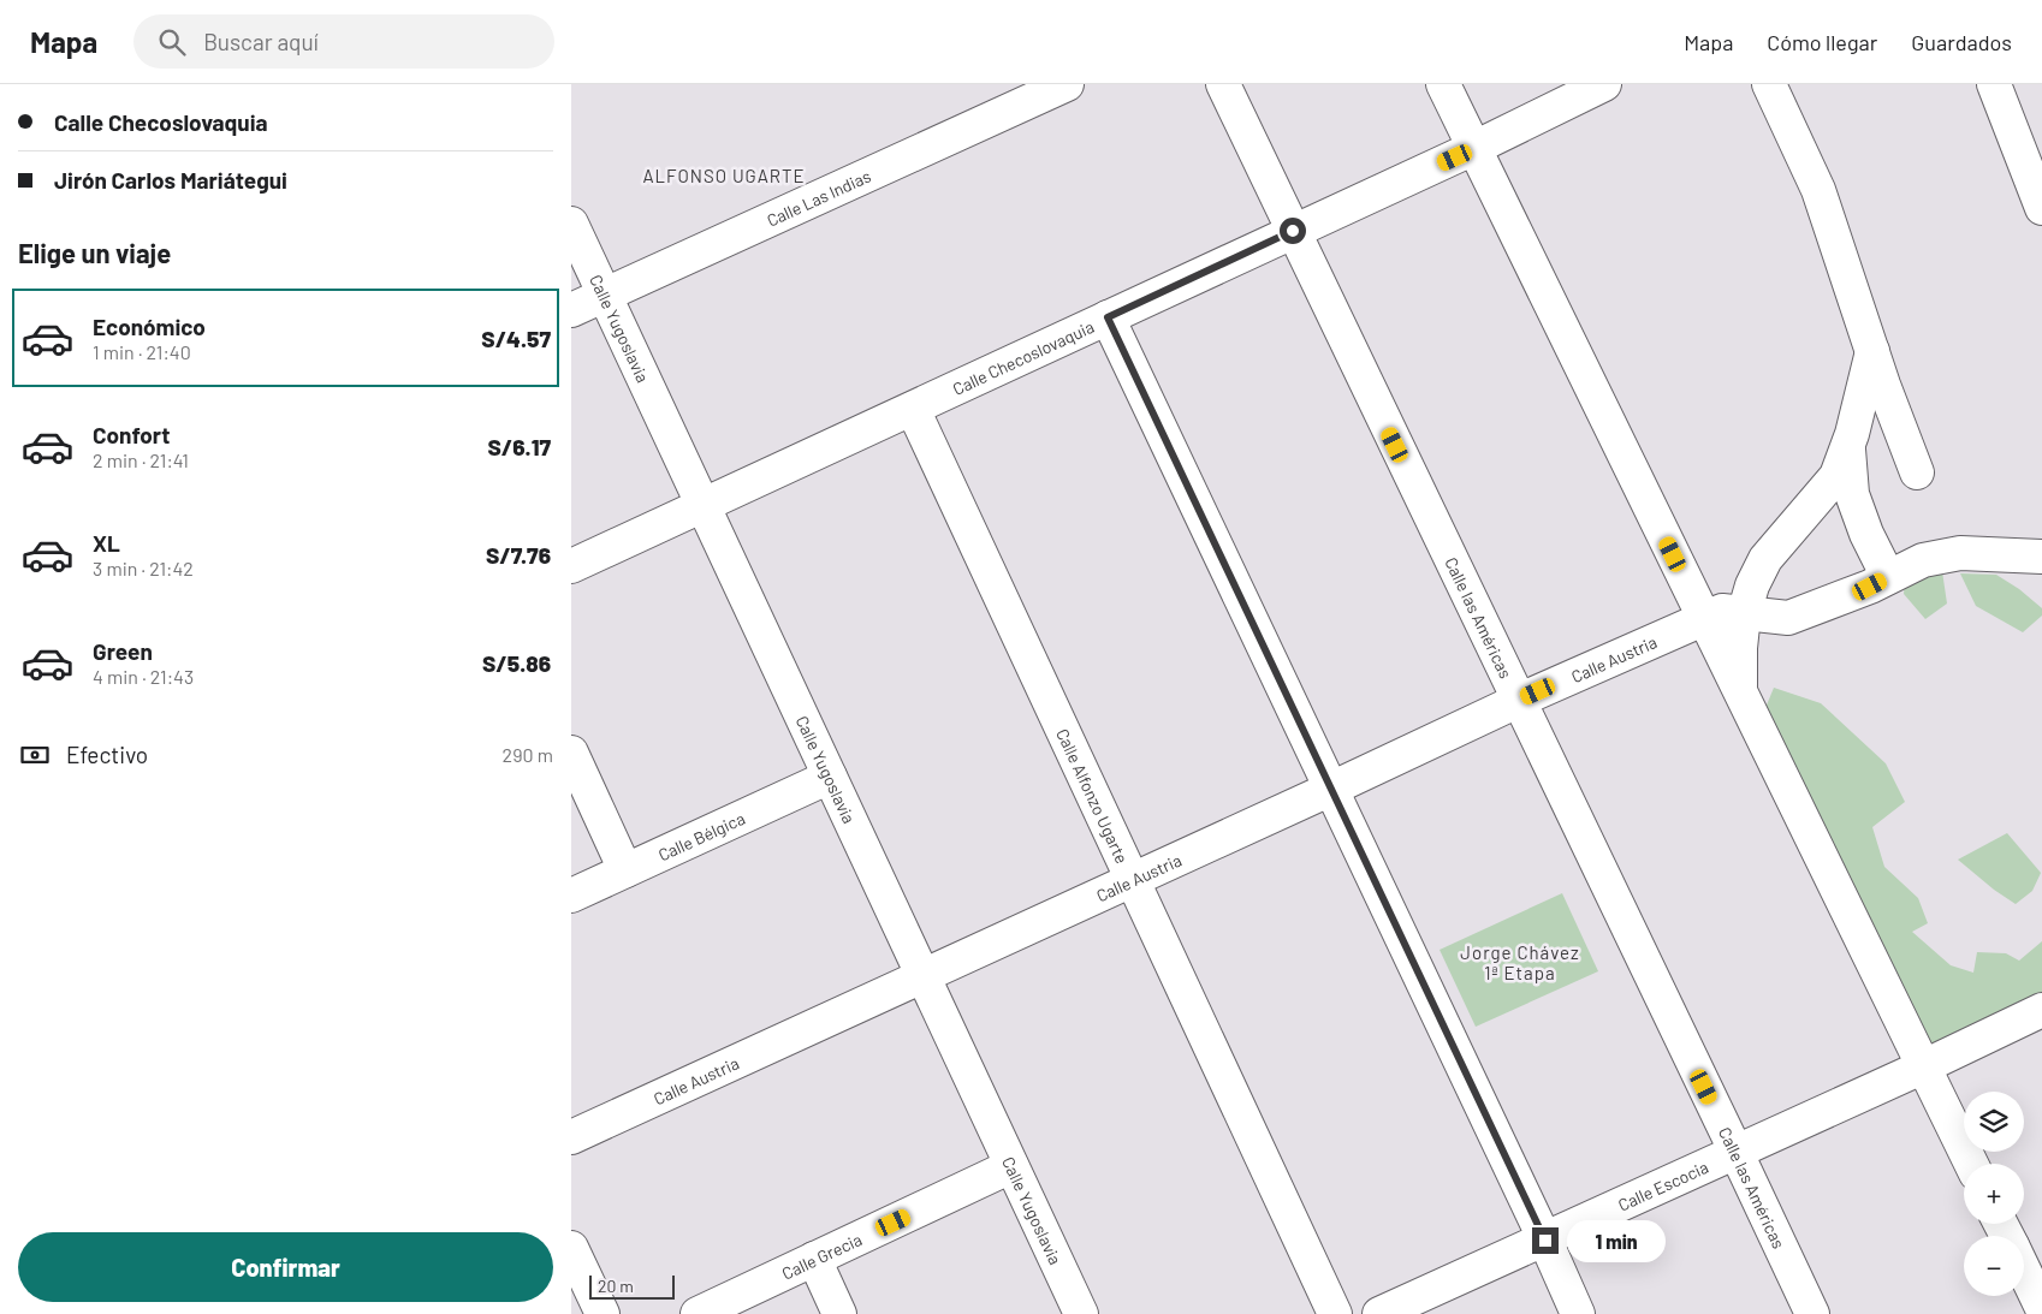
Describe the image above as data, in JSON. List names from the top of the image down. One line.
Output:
{"streets":{"street":["Calle Las Indias","Calle Yugoslavia","Calle Checoslovaquia","Calle las Américas","Calle Austria","Calle Alfonzo Ugarte","Calle Bélgica","Calle Escocia","Calle Grecia"]},"crossings":[["Calle Las Indias","Calle Yugoslavia"],["Calle Yugoslavia","Calle Checoslovaquia"],["Calle Yugoslavia","Calle Austria"],["Calle Yugoslavia","Calle Bélgica"],["Calle Yugoslavia","Calle Grecia"],["Calle Checoslovaquia","Calle las Américas"],["Calle Checoslovaquia","Calle Alfonzo Ugarte"],["Calle las Américas","Calle Austria"],["Calle las Américas","Calle Escocia"],["Calle Austria","Calle Alfonzo Ugarte"]],"districts":["ALFONSO UGARTE","Jorge Chávez 1ª Etapa"],"scale_bar":"20 m","page":{"header":"Mapa","search":"Buscar aquí","nav":["Mapa","Cómo llegar","Guardados"],"banner":["Calle Checoslovaquia","Jirón Carlos Mariátegui"],"heading":"Elige un viaje","list":[{"name":"Económico","note":"1 min · 21:40","value":"S/4.57"},{"name":"Confort","note":"2 min · 21:41","value":"S/6.17"},{"name":"XL","note":"3 min · 21:42","value":"S/7.76"},{"name":"Green","note":"4 min · 21:43","value":"S/5.86"}],"pay":["Efectivo","290 m"],"map_buttons":["+","−"],"buttons":"Confirmar","bubble":"1 min","scale":"20 m"}}
